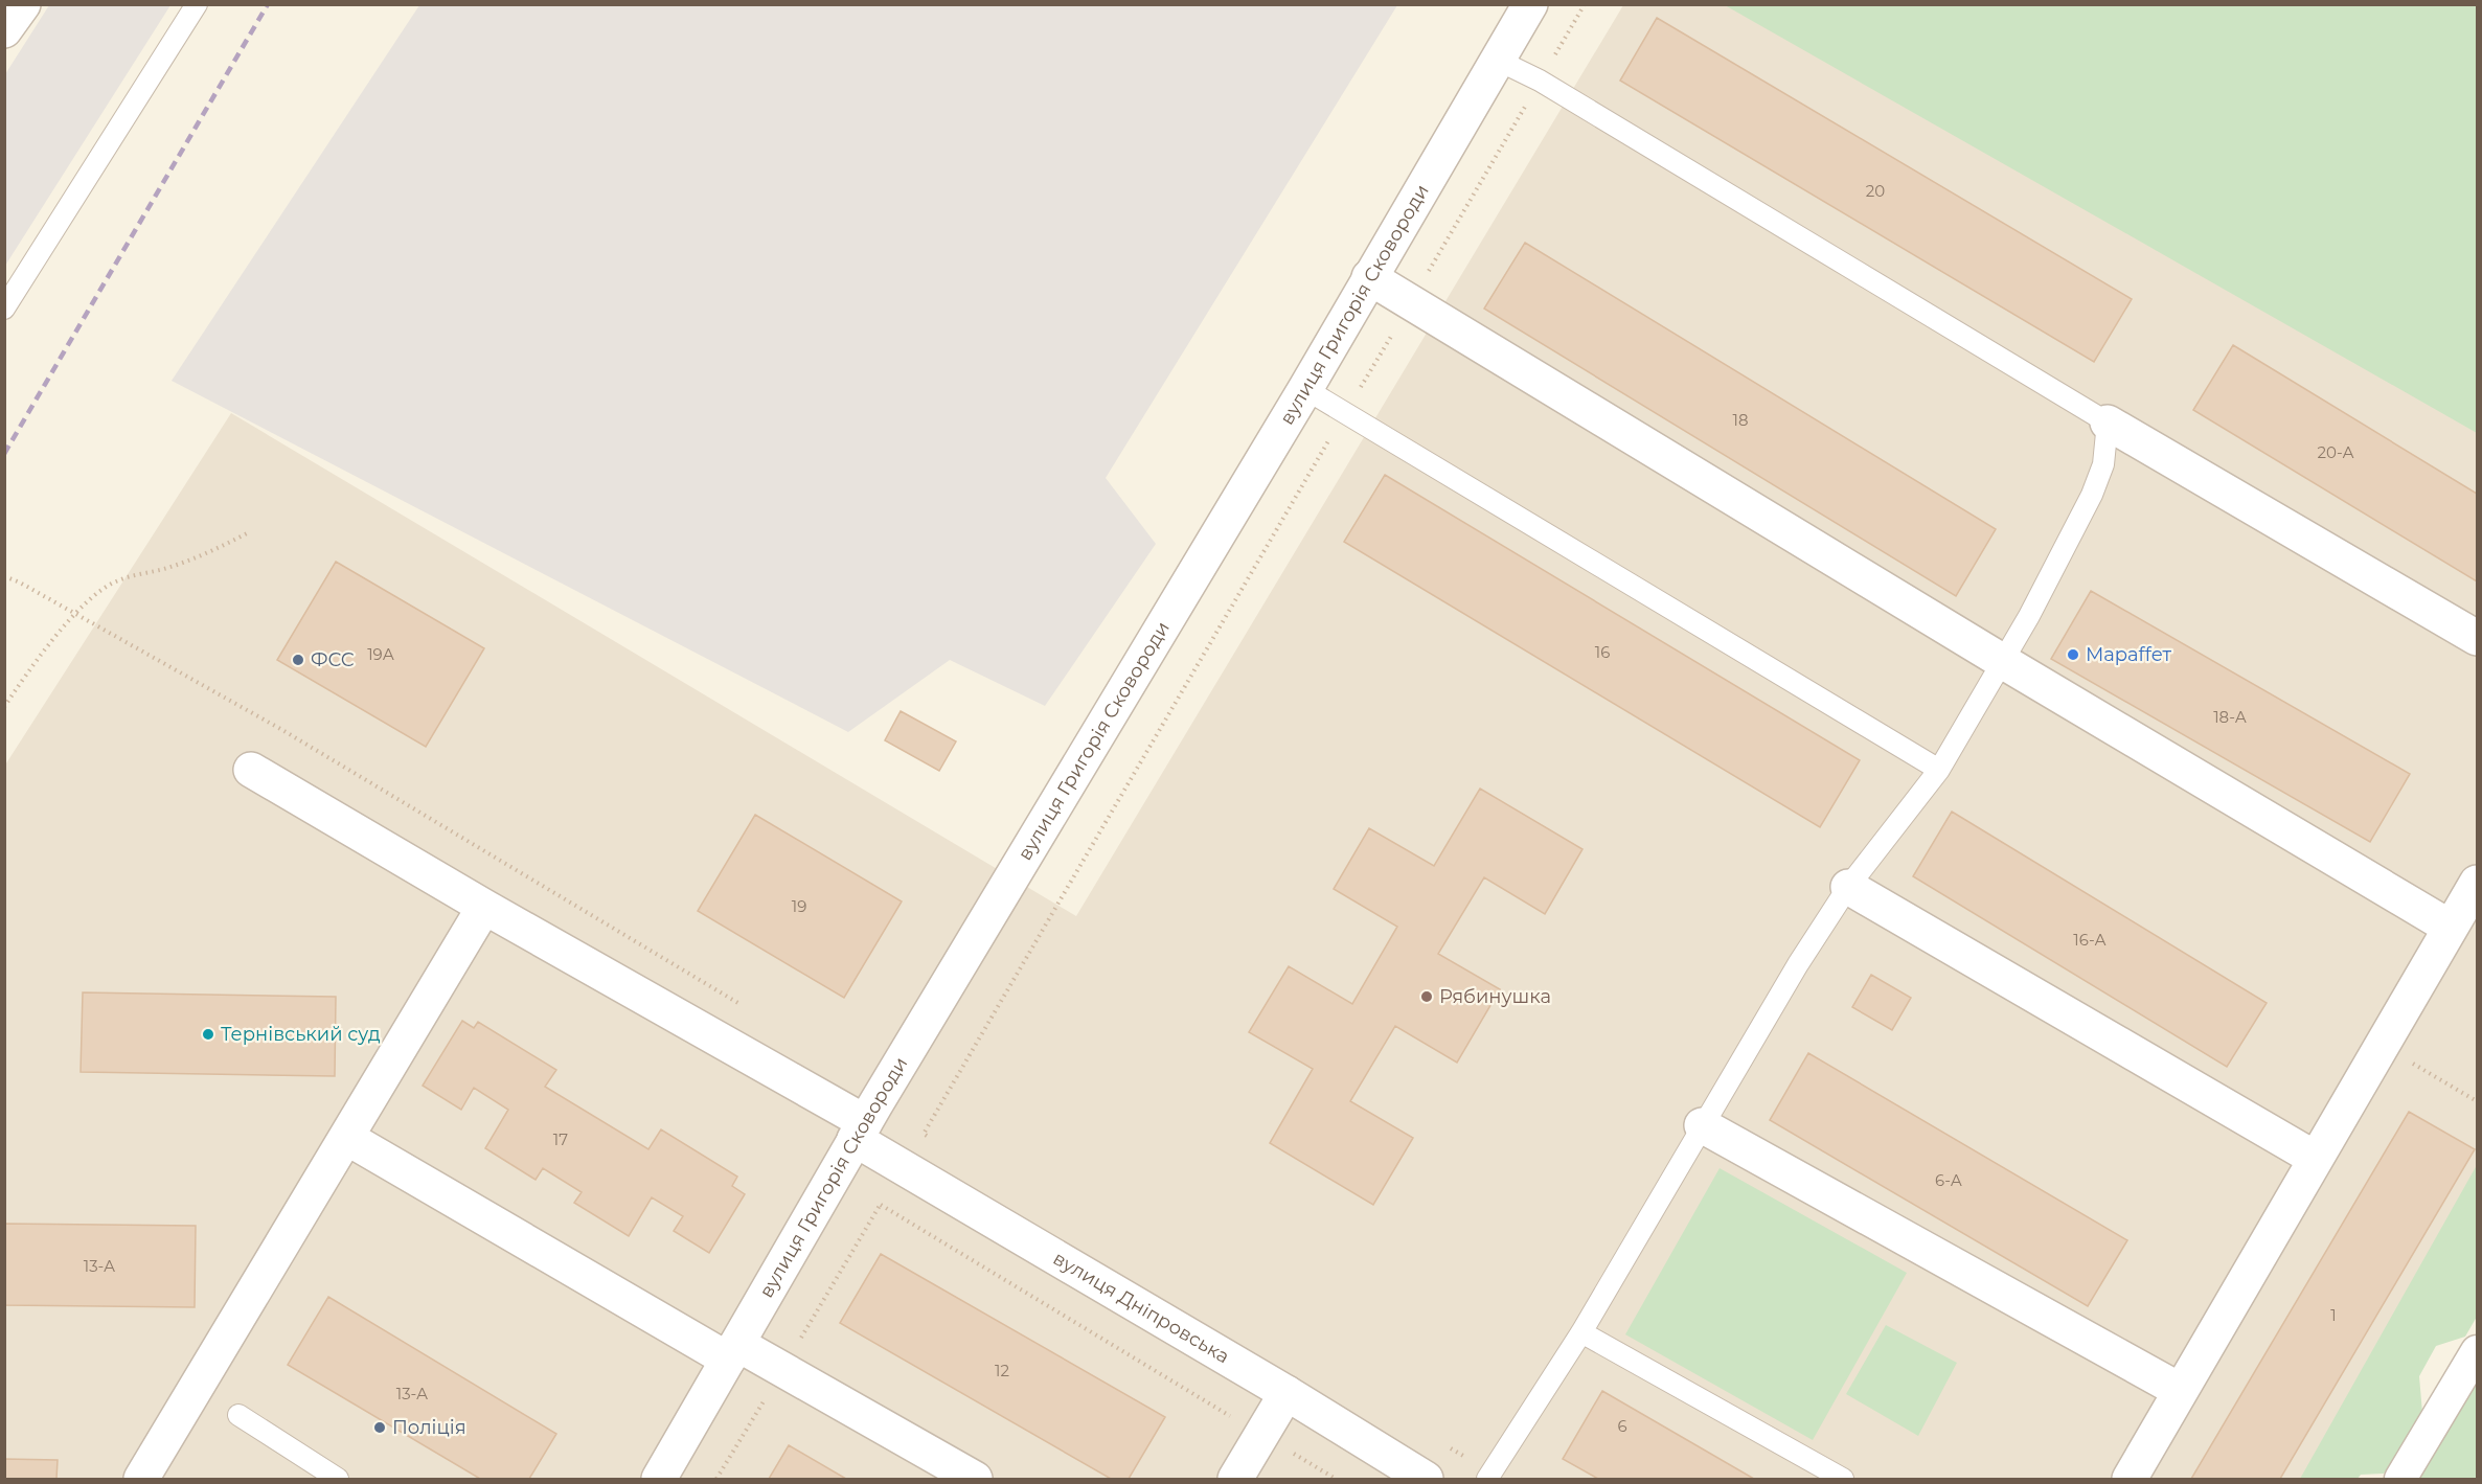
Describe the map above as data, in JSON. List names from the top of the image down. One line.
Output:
{"streets":{"street":["вулиця Григорія Сковороди","вулиця Дніпровська"]},"crossings":[["вулиця Григорія Сковороди","вулиця Дніпровська"]],"places":["Мараffет","ФСС","Рябинушка","Тернівський суд","Поліція"],"house_numbers":["20","18","20-А","16","19А","18-А","19","16-А","17","6-А","13-А","1","12","13-А","6"]}
